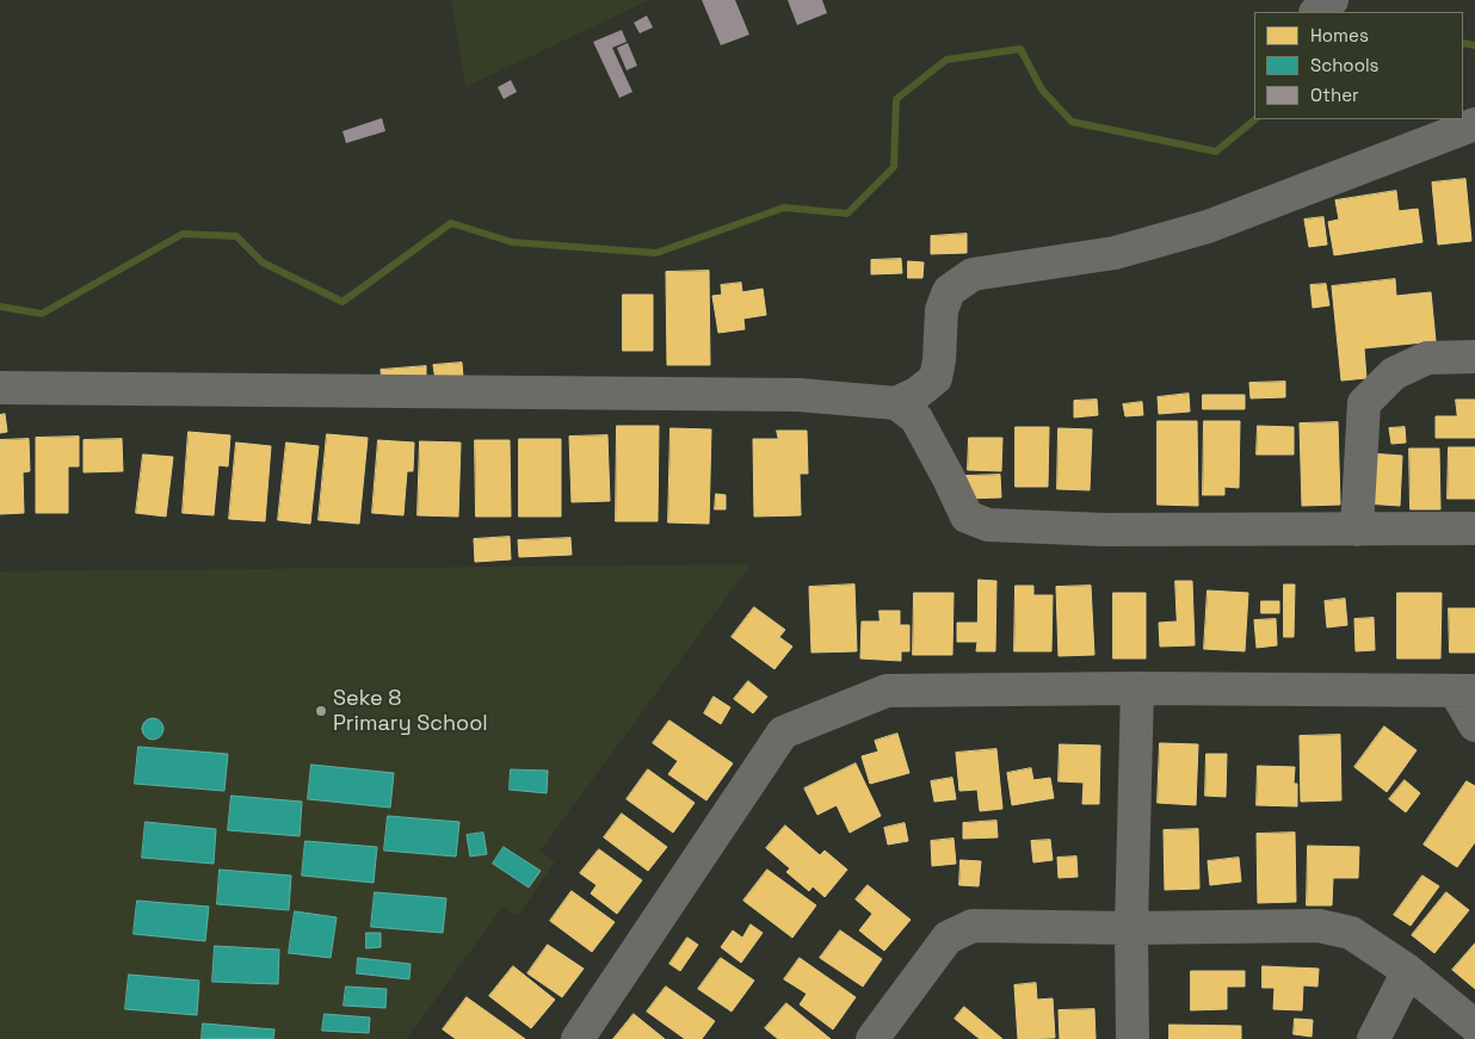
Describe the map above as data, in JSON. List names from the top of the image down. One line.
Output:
{"places":["Seke 8 Primary School"],"legend":["Homes","Schools","Other"]}
